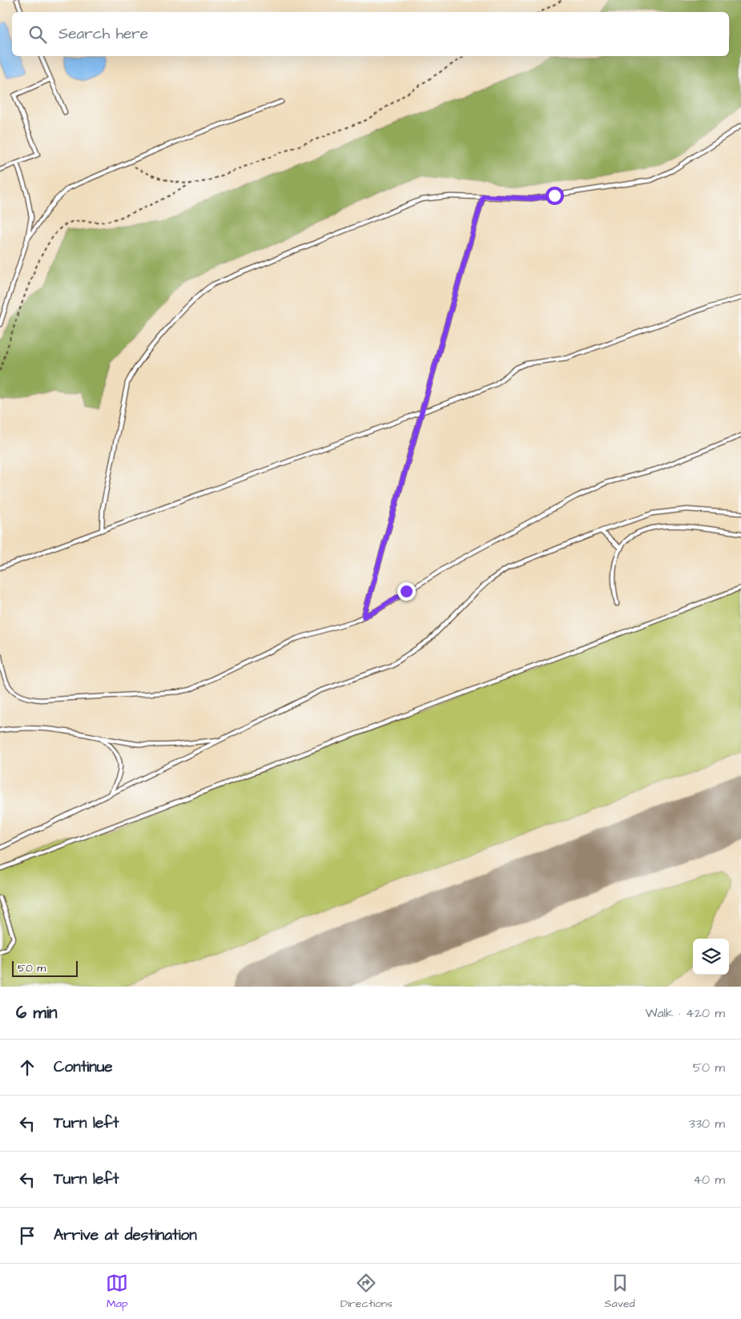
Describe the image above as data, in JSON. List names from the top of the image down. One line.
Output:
{"scale_bar":"50 m","page":{"search":"Search here","scale":"50 m","heading":["6 min","Walk · 420 m"],"list":[["Continue","50 m"],["Turn left","330 m"],["Turn left","40 m"],"Arrive at destination"],"nav":["Map","Directions","Saved"]}}
